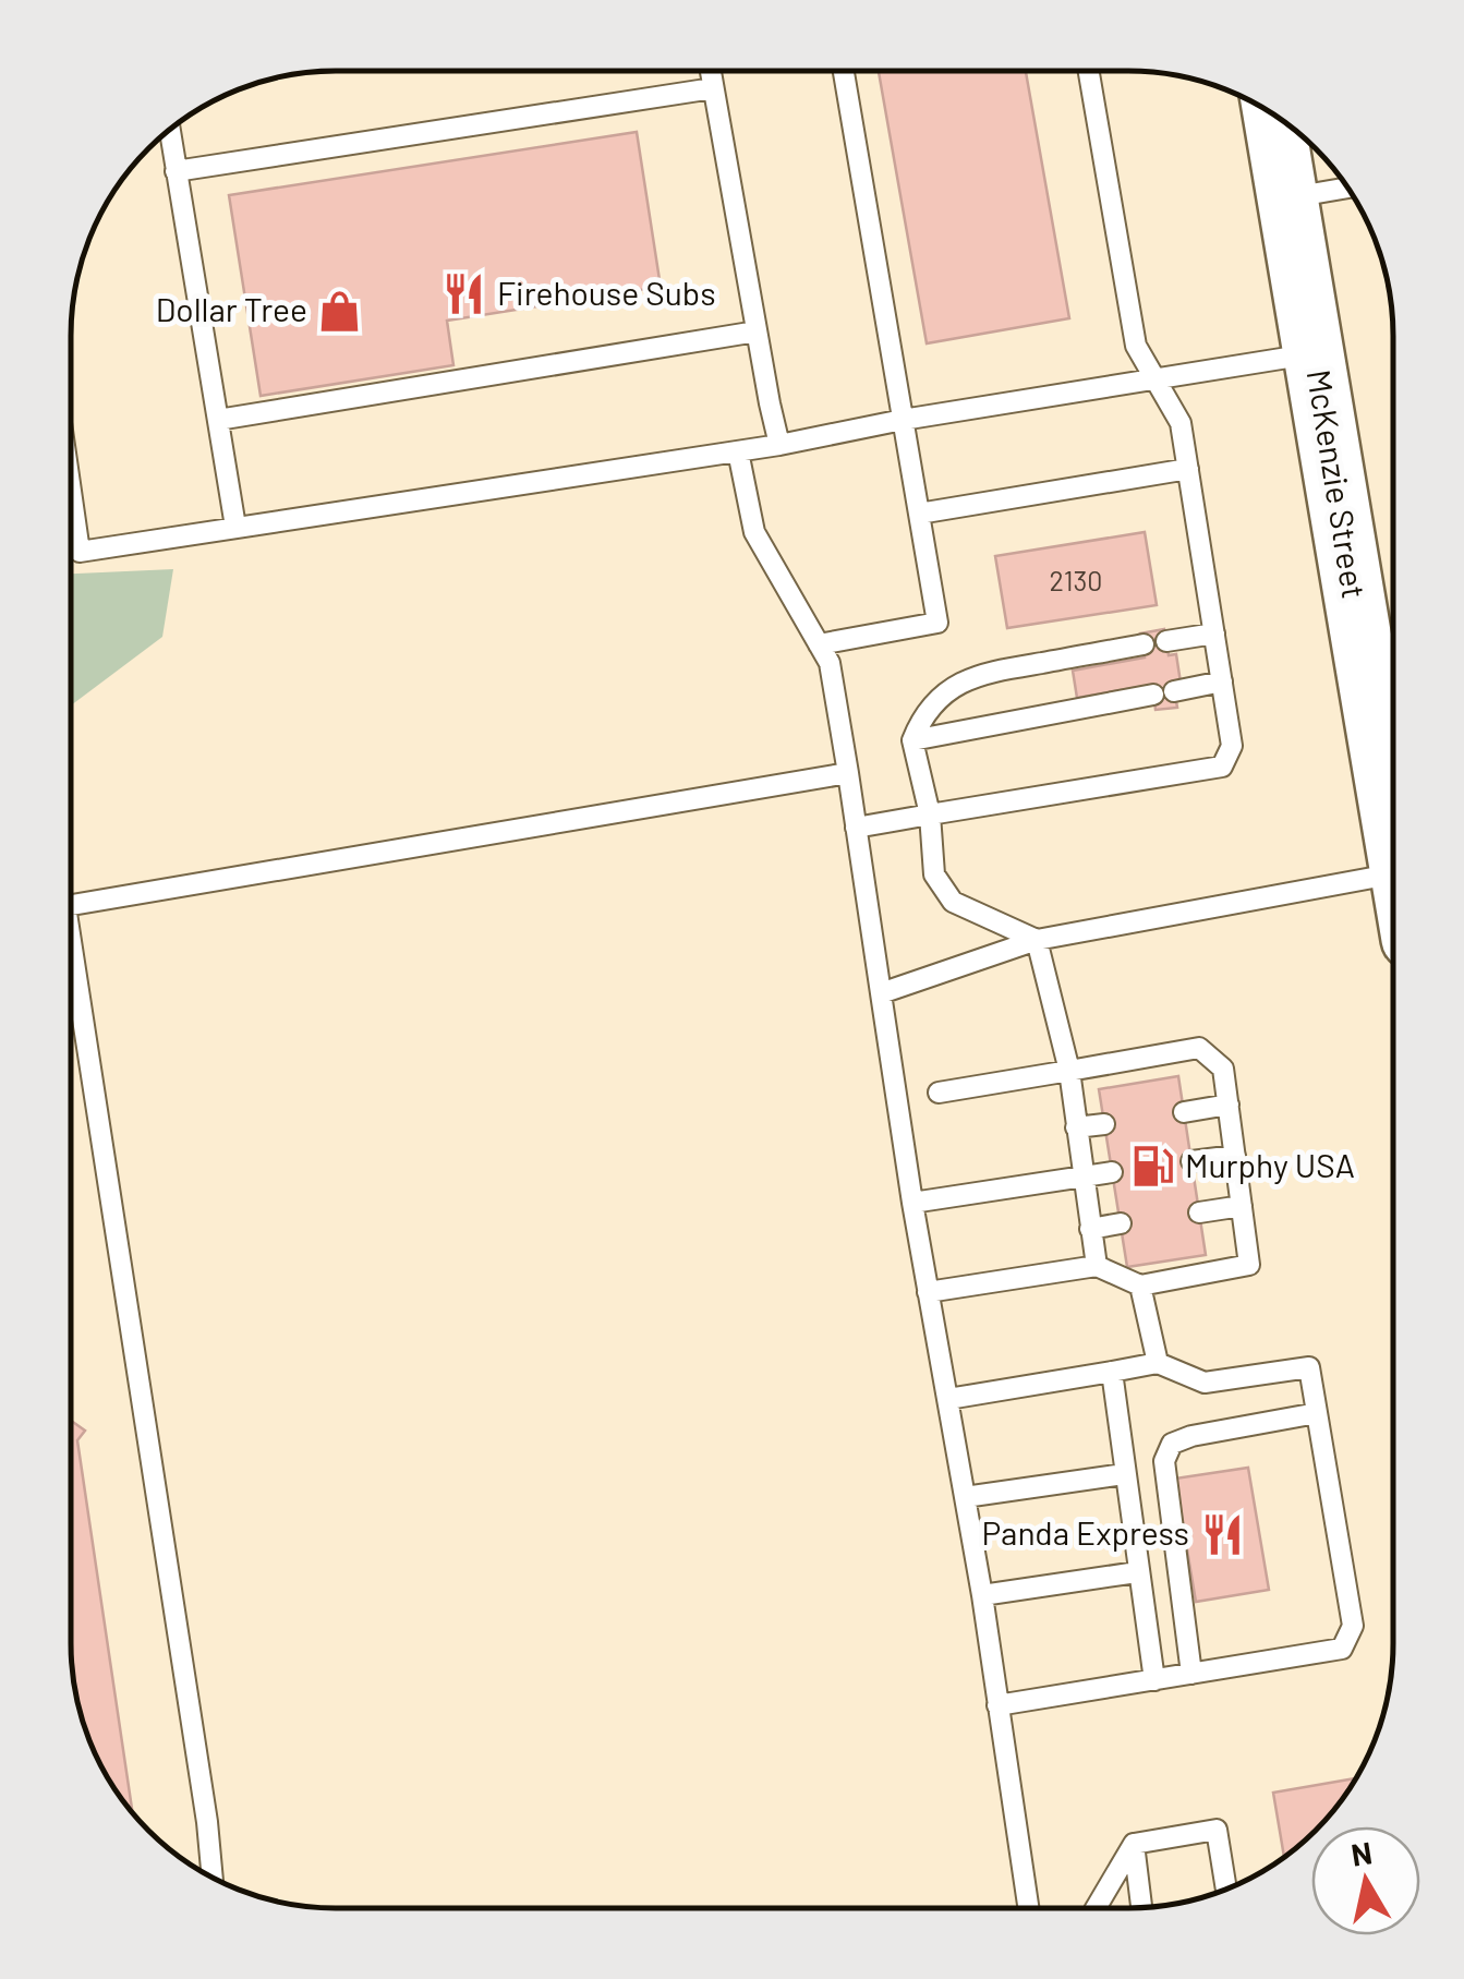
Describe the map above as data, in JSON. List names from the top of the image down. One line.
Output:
{"streets":{"main road":["McKenzie Street"]},"places":{"restaurant":["Firehouse Subs","Panda Express"],"shop":["Dollar Tree"],"fuel station":["Murphy USA"]},"house_numbers":["2130"],"north":"top"}
